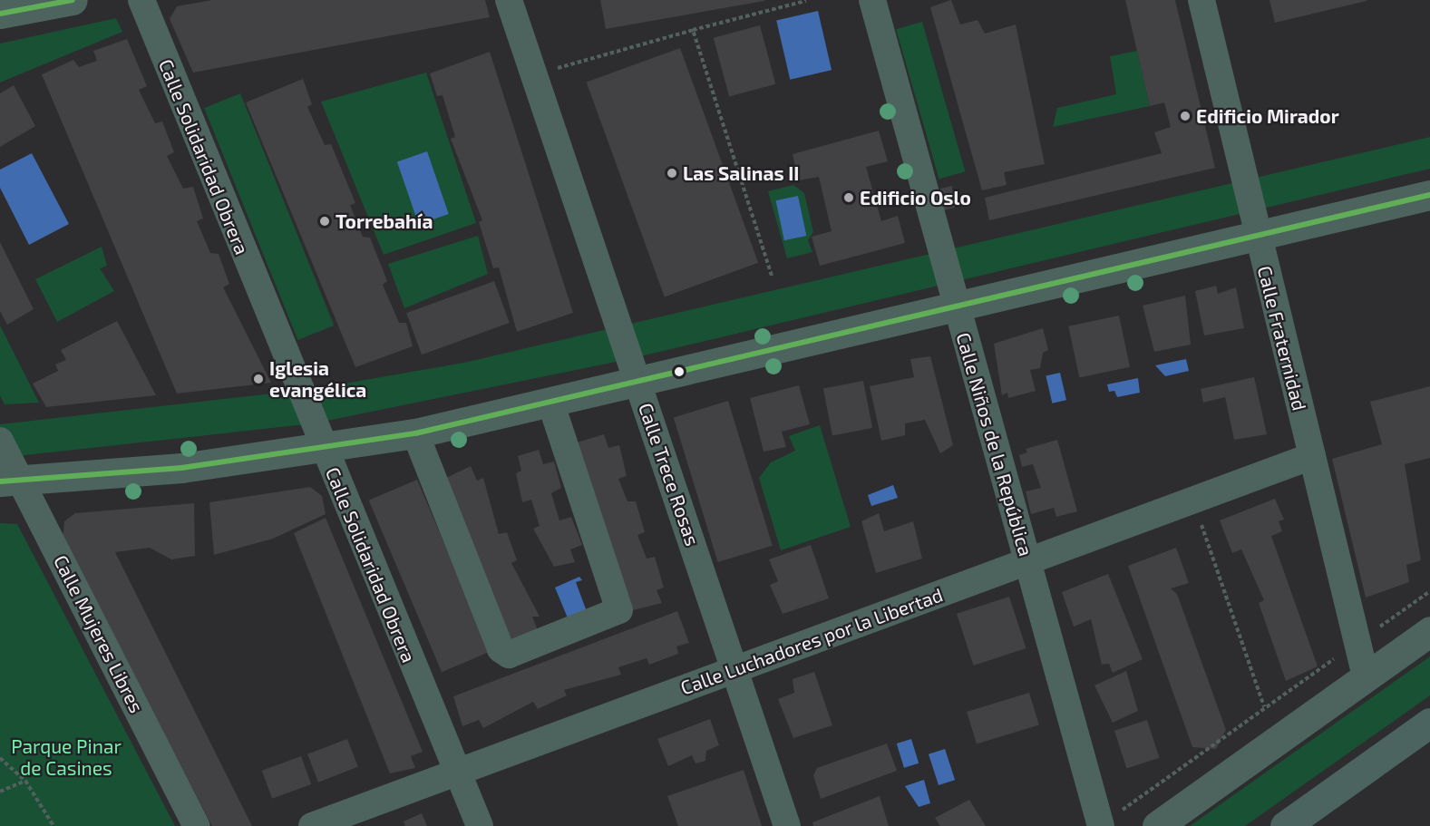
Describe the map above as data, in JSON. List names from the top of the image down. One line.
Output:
{"streets":{"street":["Calle Solidaridad Obrera","Calle Fraternidad","Calle Niños de la República","Calle Trece Rosas","Calle Mujeres Libres","Calle Luchadores por la Libertad"]},"crossings":[["Calle Solidaridad Obrera","Calle Luchadores por la Libertad"],["Calle Fraternidad","Calle Luchadores por la Libertad"],["Calle Niños de la República","Calle Luchadores por la Libertad"],["Calle Trece Rosas","Calle Luchadores por la Libertad"]],"parks":["Parque Pinar de Casines"],"places":["Edificio Mirador","Las Salinas II","Edificio Oslo","Torrebahía","Iglesia evangélica"]}
